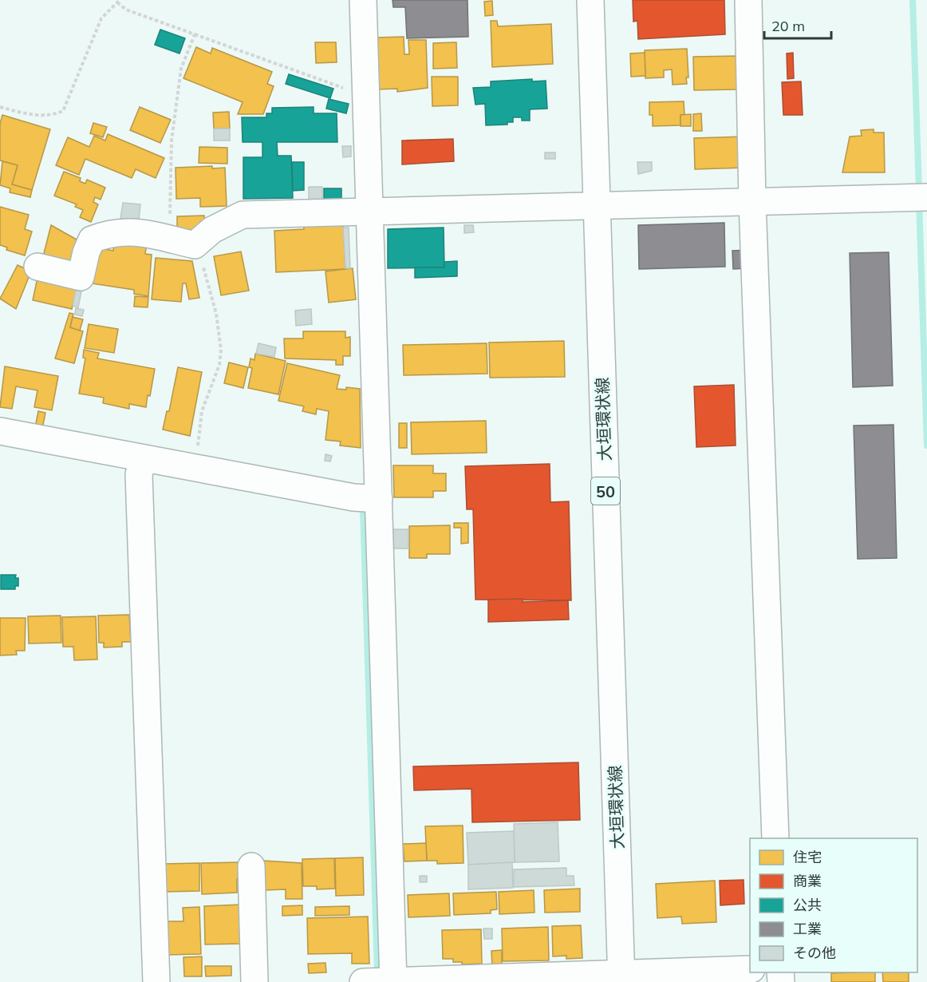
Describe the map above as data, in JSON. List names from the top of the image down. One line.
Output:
{"streets":{"street":["大垣環状線","50"]},"legend":["住宅","商業","公共","工業","その他"],"scale_bar":"20 m"}
